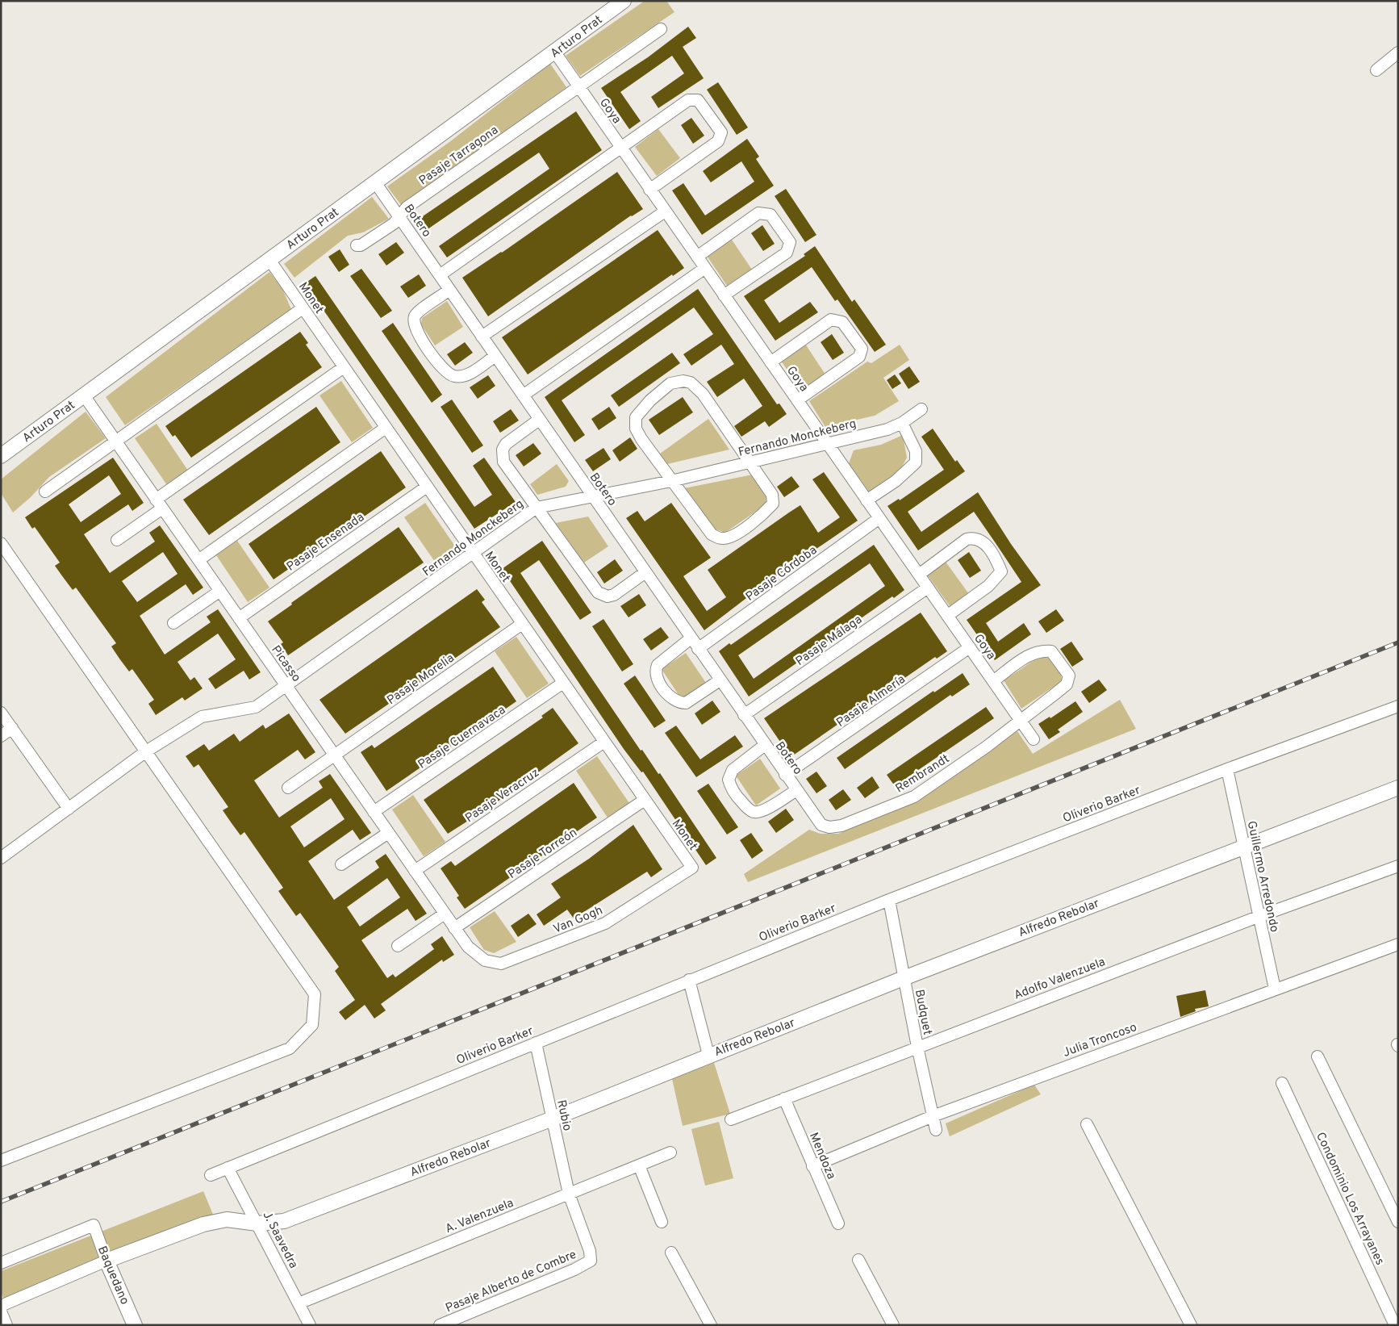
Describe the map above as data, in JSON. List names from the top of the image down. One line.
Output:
{"streets":{"street":["Arturo Prat","Goya","Pasaje Tarragona","Botero","Monet","Fernando Monckeberg","Pasaje Ensenada","Pasaje Córdoba","Pasaje Málaga","Picasso","Pasaje Morelia","Pasaje Almería","Pasaje Cuernavaca","Rembrandt","Pasaje Veracruz","Oliverio Barker","Pasaje Torreón","Guillermo Arredondo","Alfredo Rebolar","Van Gogh","Adolfo Valenzuela","Budquet","Julia Troncoso","Rubio","Mendoza","Condominio Los Arrayanes","A. Valenzuela","J. Saavedra","Baquedano","Pasaje Alberto de Combre"]},"crossings":[["Arturo Prat","Goya"],["Arturo Prat","Botero"],["Arturo Prat","Monet"],["Arturo Prat","Picasso"],["Goya","Pasaje Tarragona"],["Goya","Fernando Monckeberg"],["Goya","Pasaje Córdoba"],["Goya","Pasaje Málaga"],["Goya","Pasaje Almería"],["Goya","Rembrandt"],["Pasaje Tarragona","Botero"],["Botero","Fernando Monckeberg"],["Botero","Pasaje Córdoba"],["Botero","Pasaje Málaga"],["Botero","Pasaje Almería"],["Botero","Rembrandt"],["Monet","Fernando Monckeberg"],["Monet","Pasaje Ensenada"],["Monet","Pasaje Morelia"],["Monet","Pasaje Cuernavaca"],["Monet","Pasaje Veracruz"],["Monet","Pasaje Torreón"],["Monet","Van Gogh"],["Fernando Monckeberg","Picasso"],["Pasaje Ensenada","Picasso"],["Picasso","Pasaje Morelia"],["Picasso","Pasaje Cuernavaca"],["Picasso","Pasaje Veracruz"],["Picasso","Pasaje Torreón"],["Picasso","Van Gogh"],["Oliverio Barker","Guillermo Arredondo"],["Oliverio Barker","Budquet"],["Oliverio Barker","Rubio"],["Oliverio Barker","J. Saavedra"],["Guillermo Arredondo","Alfredo Rebolar"],["Guillermo Arredondo","Adolfo Valenzuela"],["Guillermo Arredondo","Julia Troncoso"],["Alfredo Rebolar","Budquet"],["Alfredo Rebolar","Rubio"],["Alfredo Rebolar","J. Saavedra"],["Alfredo Rebolar","Baquedano"],["Adolfo Valenzuela","Budquet"],["Adolfo Valenzuela","Mendoza"],["Budquet","Julia Troncoso"],["Julia Troncoso","Mendoza"],["Rubio","A. Valenzuela"],["Rubio","Pasaje Alberto de Combre"],["A. Valenzuela","J. Saavedra"]]}
